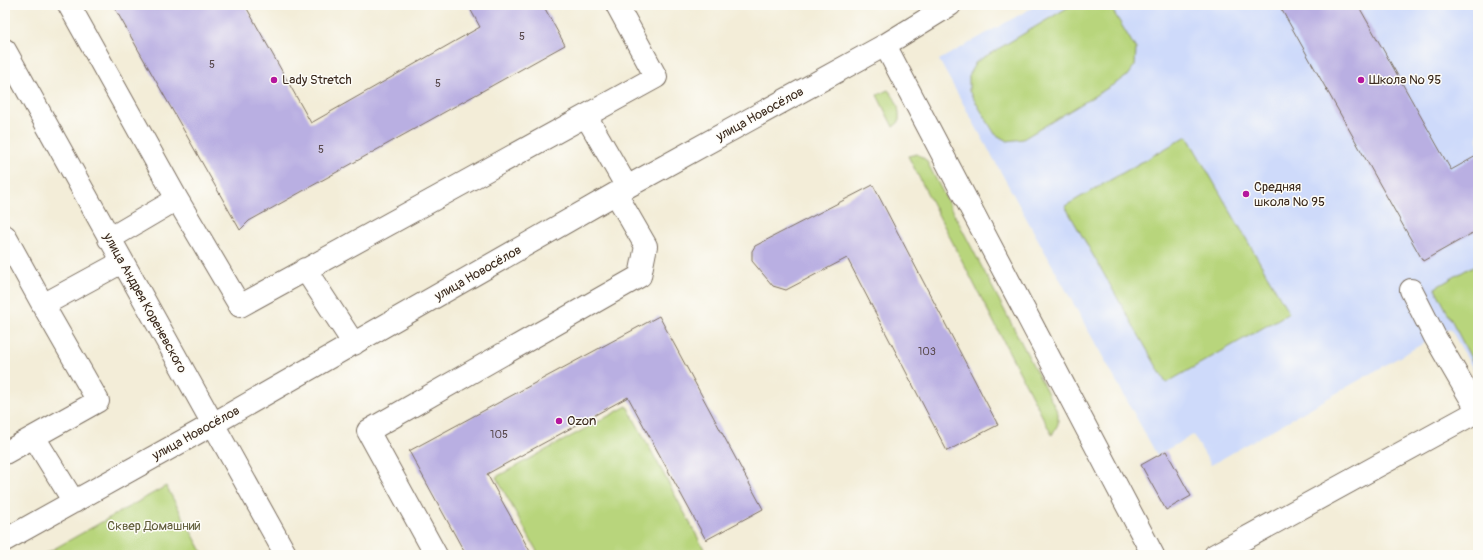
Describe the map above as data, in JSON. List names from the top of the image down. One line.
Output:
{"streets":{"street":["улица Новосёлов","улица Андрея Кореневского"]},"crossings":[["улица Новосёлов","улица Андрея Кореневского"]],"parks":["Сквер Домашний"],"places":["Lady Stretch","Школа № 95","Средняя школа № 95","Ozon"],"house_numbers":["5","5","5","5","103","105"]}
